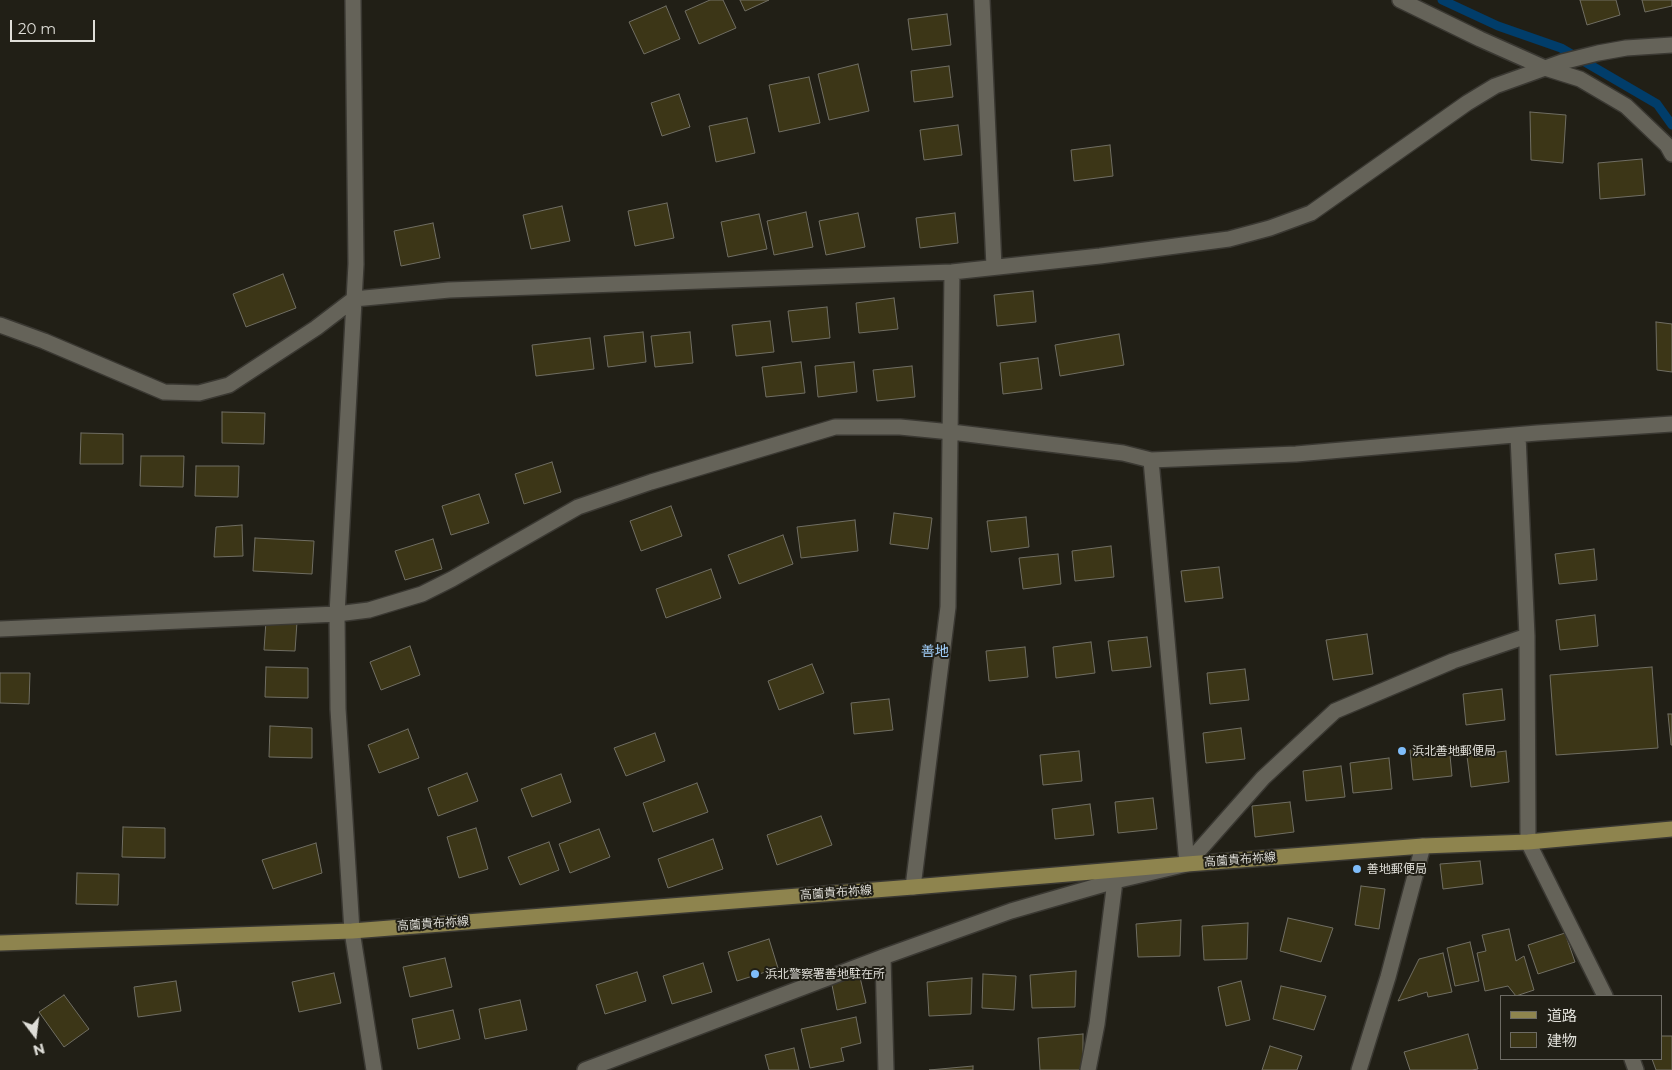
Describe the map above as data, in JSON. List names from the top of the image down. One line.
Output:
{"streets":{"main road":["高薗貴布祢線"]},"districts":["善地"],"places":["浜北善地郵便局","善地郵便局","浜北警察署善地駐在所"],"legend":["道路","建物"],"scale_bar":"20 m","north":"bottom"}
